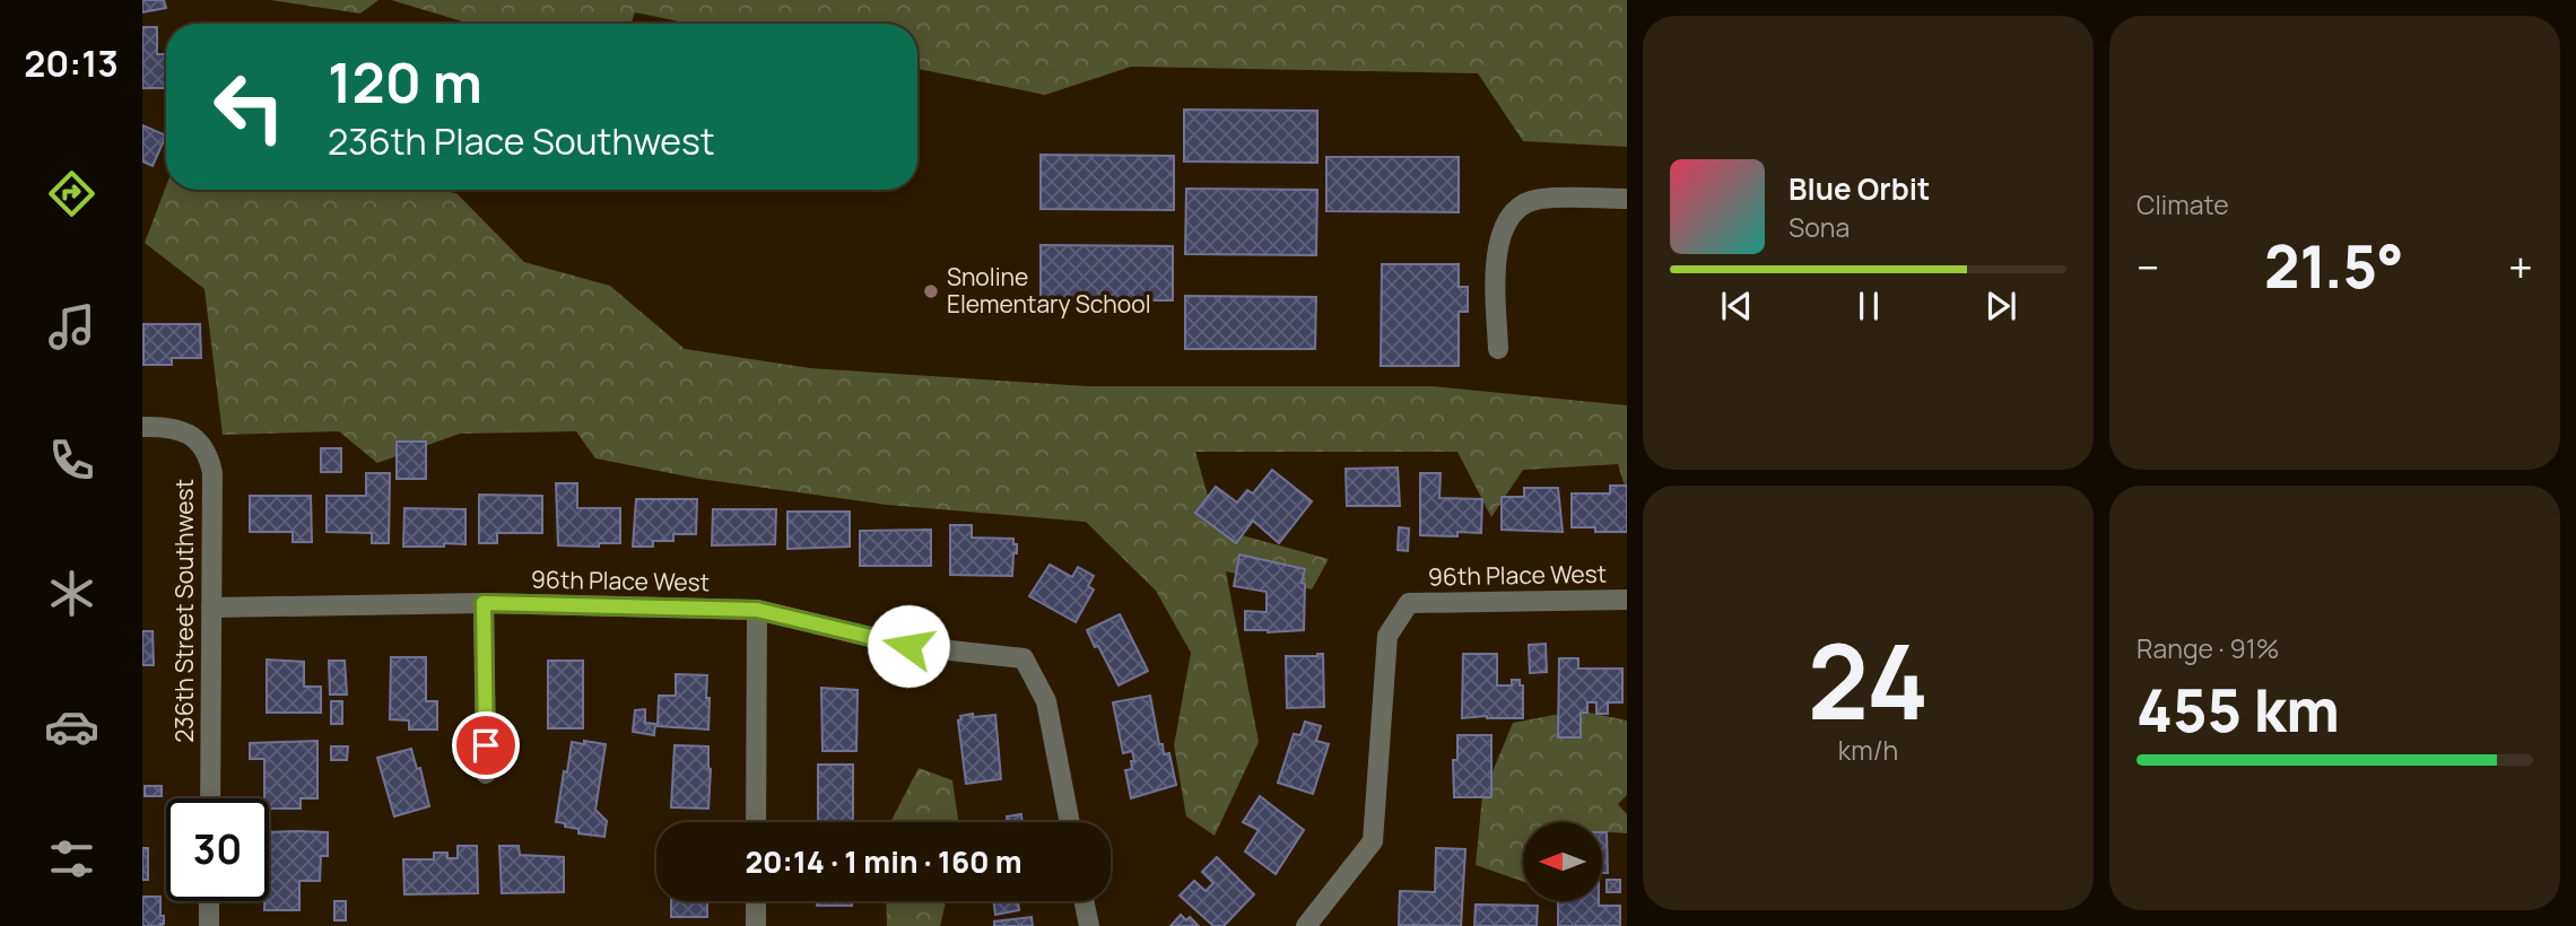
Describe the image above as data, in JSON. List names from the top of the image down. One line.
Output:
{"streets":{"street":["96th Place West","236th Street Southwest"]},"crossings":[["96th Place West","236th Street Southwest"]],"places":["Snoline Elementary School"],"north":"left","page":{"tabs":"20:13","tile":["Climate",["24","km/h"],["Range · 91%","455 km"]],"turn":["120 m","236th Place Southwest"],"song":["Blue Orbit","Sona"],"heat":["−","21.5°","+"],"limit":"30","trip":"20:14 · 1 min · 160 m"}}
